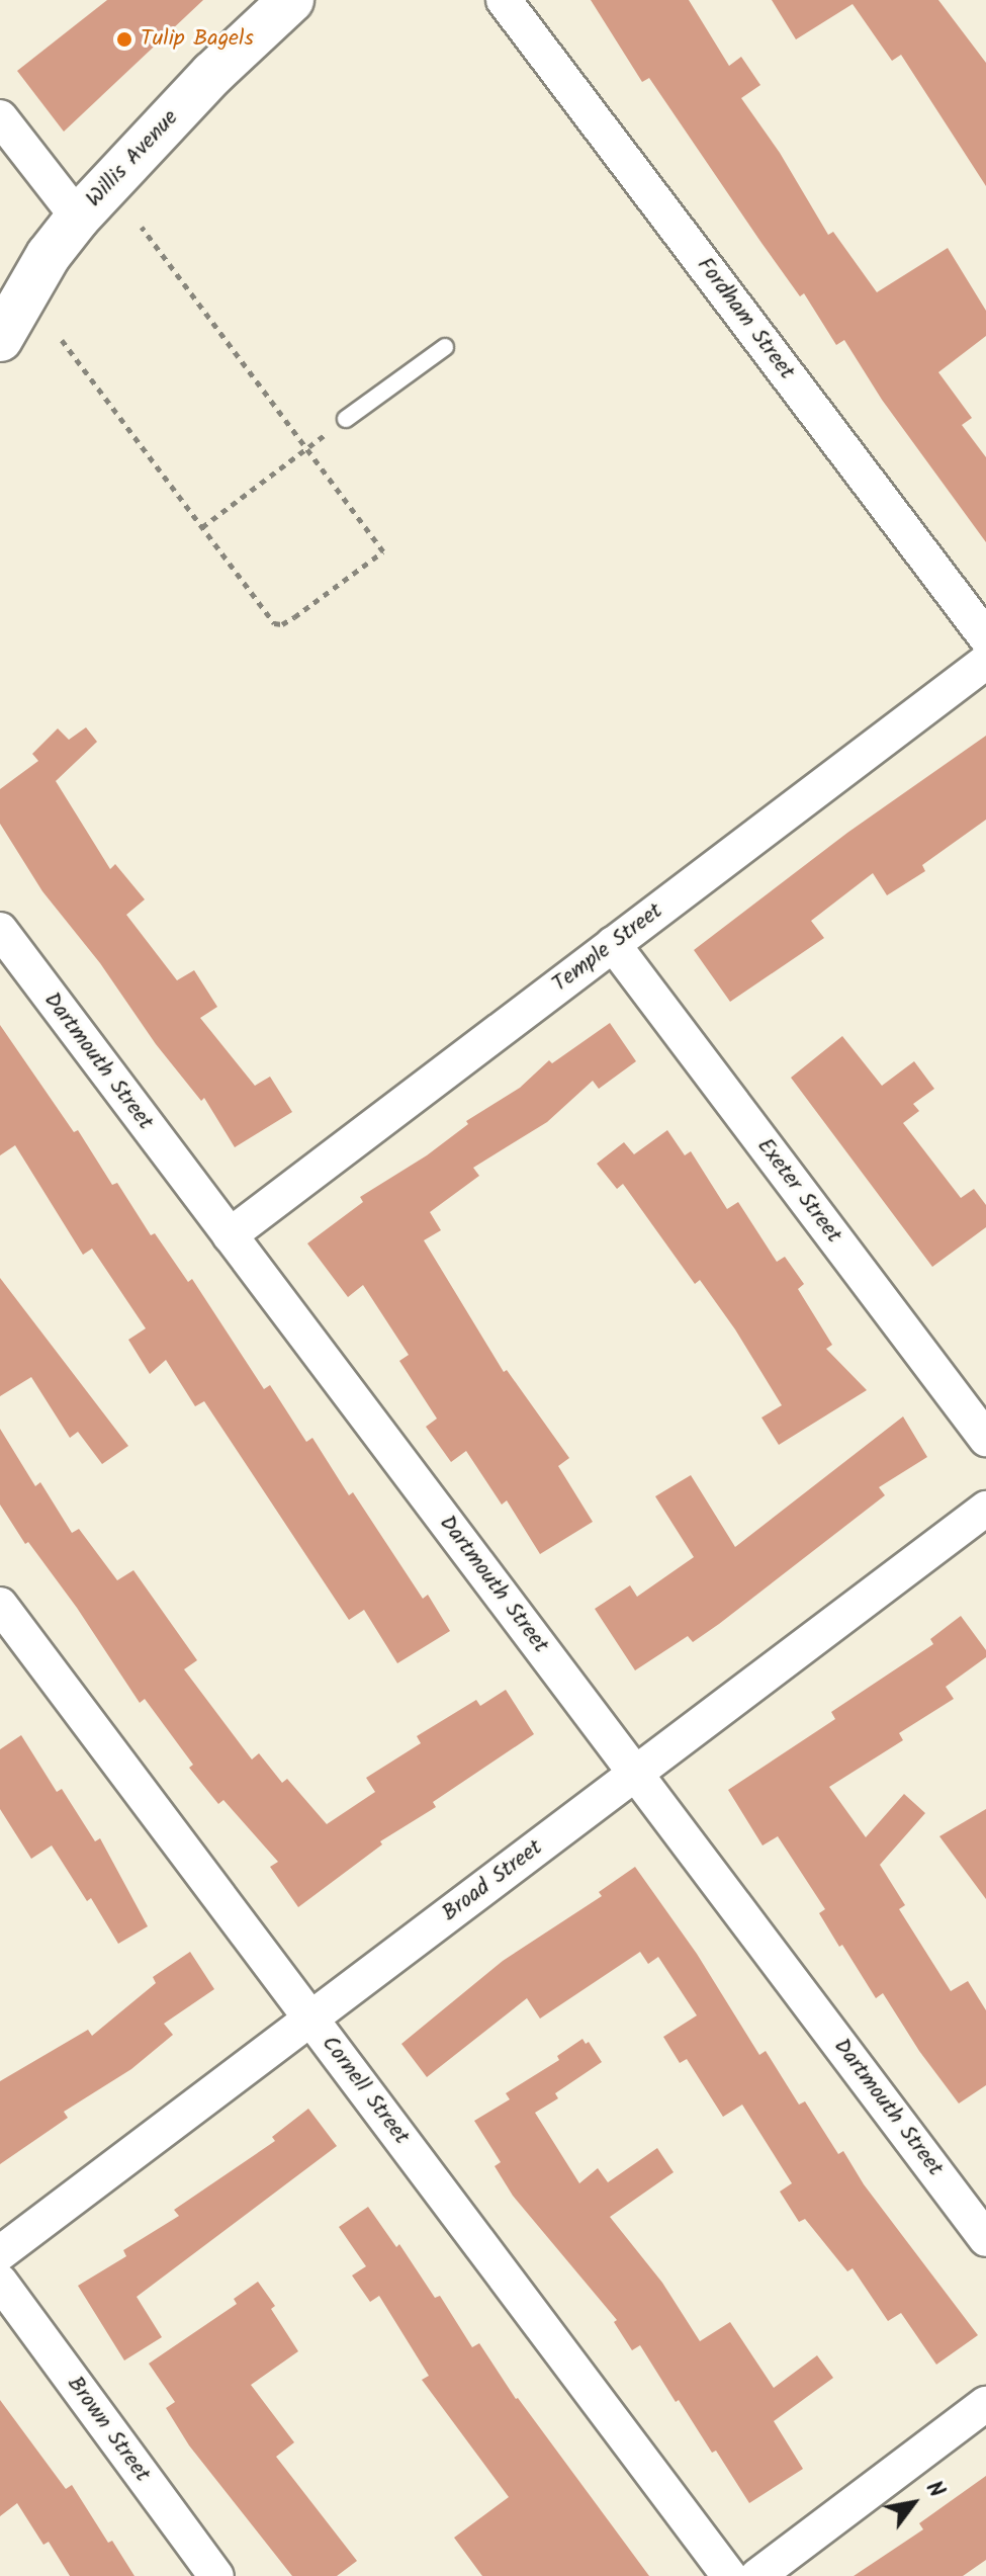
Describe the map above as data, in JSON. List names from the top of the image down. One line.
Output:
{"streets":{"main road":["Willis Avenue"],"street":["Fordham Street","Temple Street","Dartmouth Street","Exeter Street","Broad Street","Cornell Street","Brown Street"]},"crossings":[["Temple Street","Dartmouth Street"],["Temple Street","Exeter Street"],["Dartmouth Street","Broad Street"],["Broad Street","Cornell Street"]],"places":["Tulip Bagels"],"north":"top right"}
